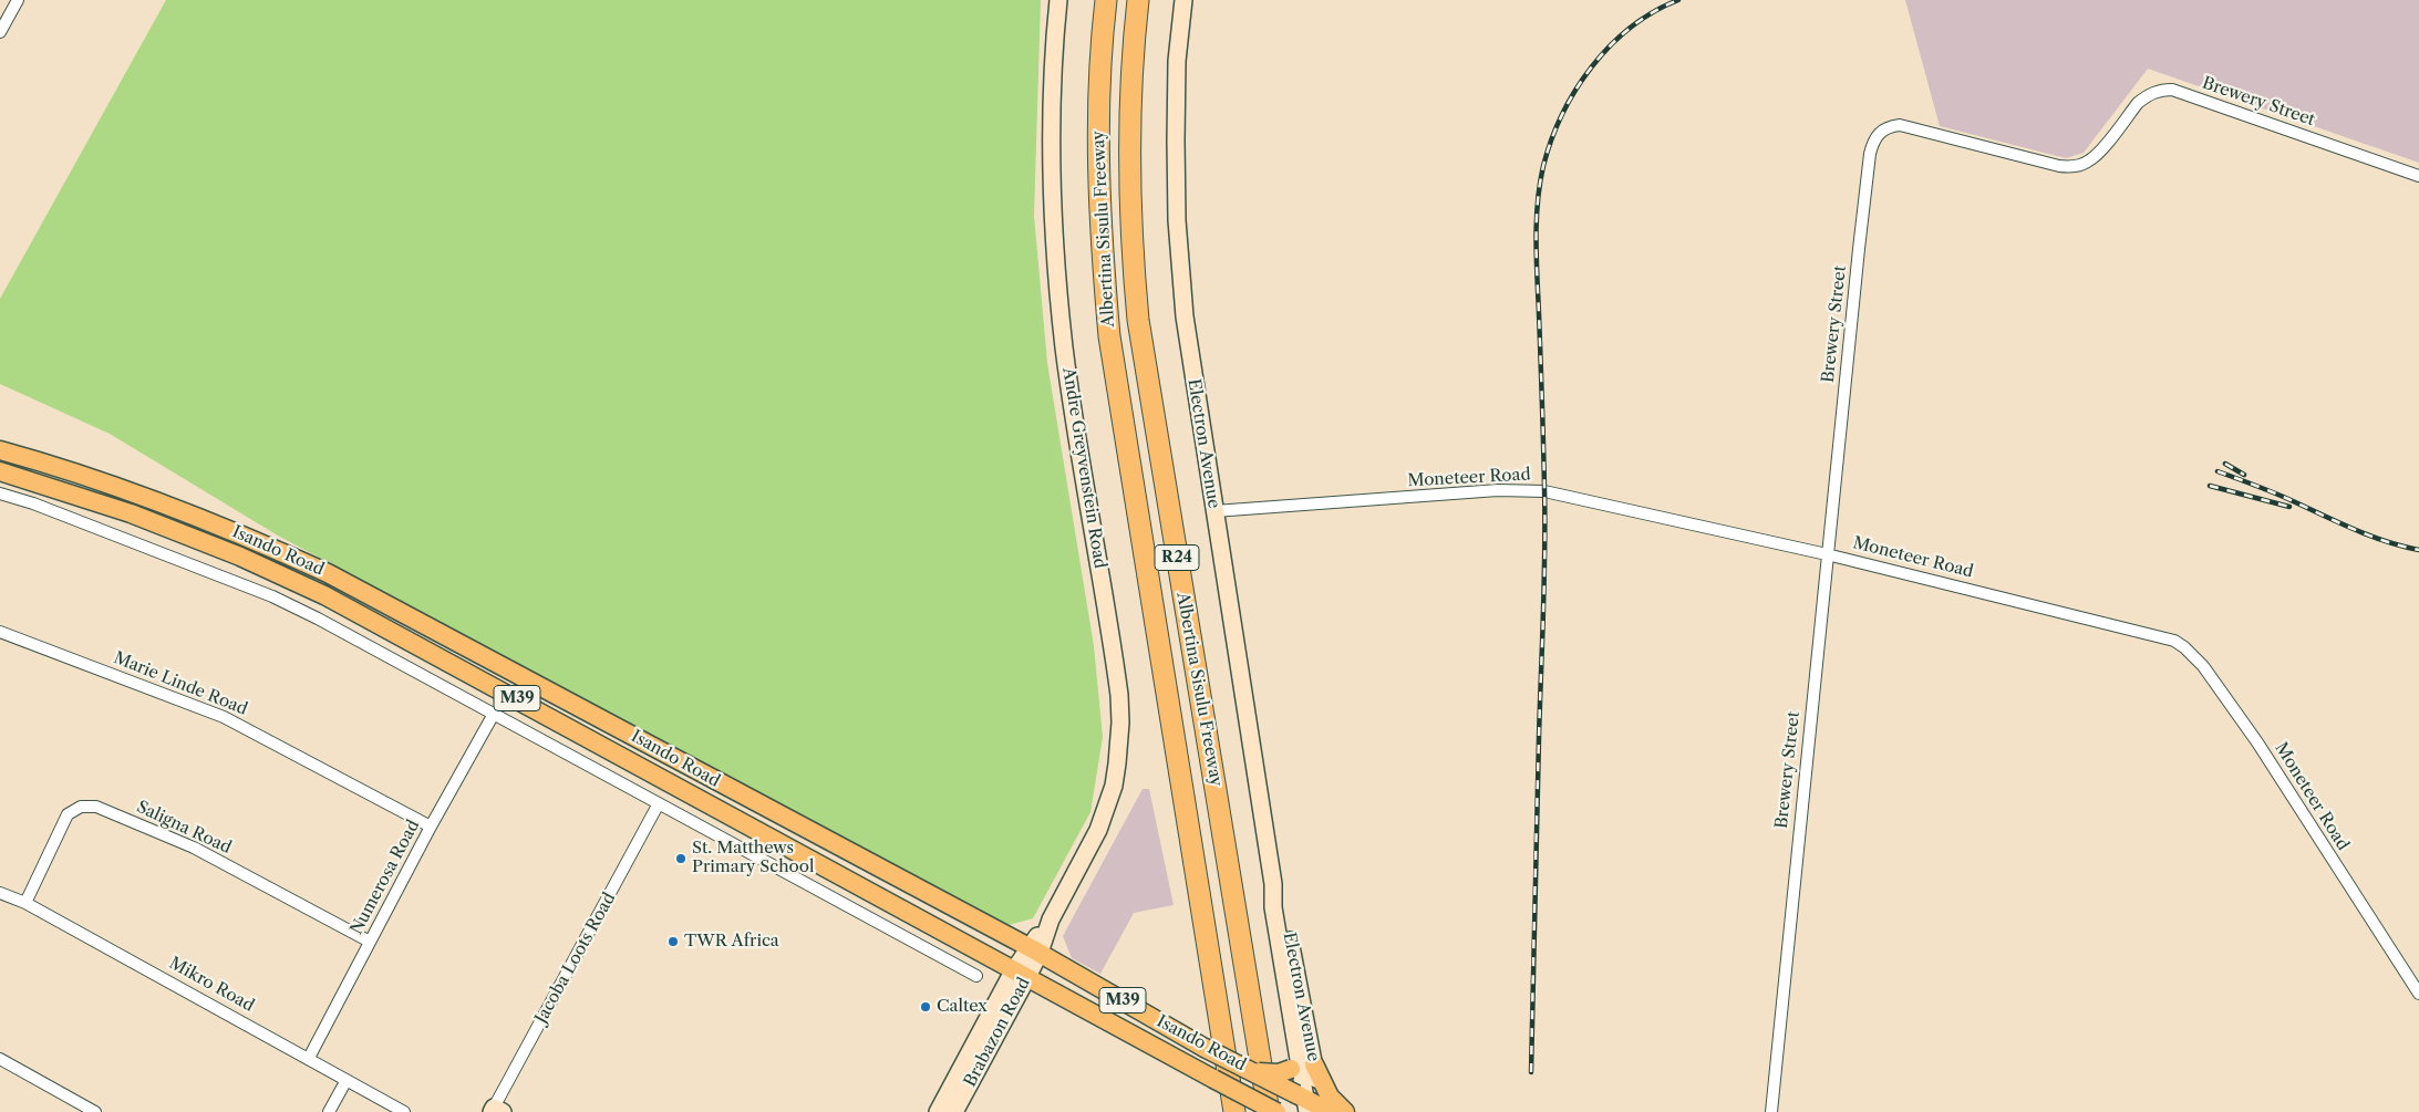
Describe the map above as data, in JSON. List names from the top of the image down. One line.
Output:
{"streets":{"highway":["Albertina Sisulu Freeway","R24"],"main road":["Electron Avenue","Andre Greyvenstein Road","Isando Road","M39","Brabazon Road"],"street":["Brewery Street","Moneteer Road","Marie Linde Road","Saligna Road","Numerosa Road","Jacoba Loots Road","Mikro Road"]},"crossings":[["Brewery Street","Moneteer Road"],["Electron Avenue","Moneteer Road"],["Electron Avenue","Isando Road"],["Andre Greyvenstein Road","Isando Road"],["Andre Greyvenstein Road","Brabazon Road"],["Isando Road","Brabazon Road"],["Marie Linde Road","Numerosa Road"],["Saligna Road","Numerosa Road"],["Saligna Road","Mikro Road"],["Numerosa Road","Mikro Road"]],"places":["St. Matthews Primary School","TWR Africa","Caltex"]}
